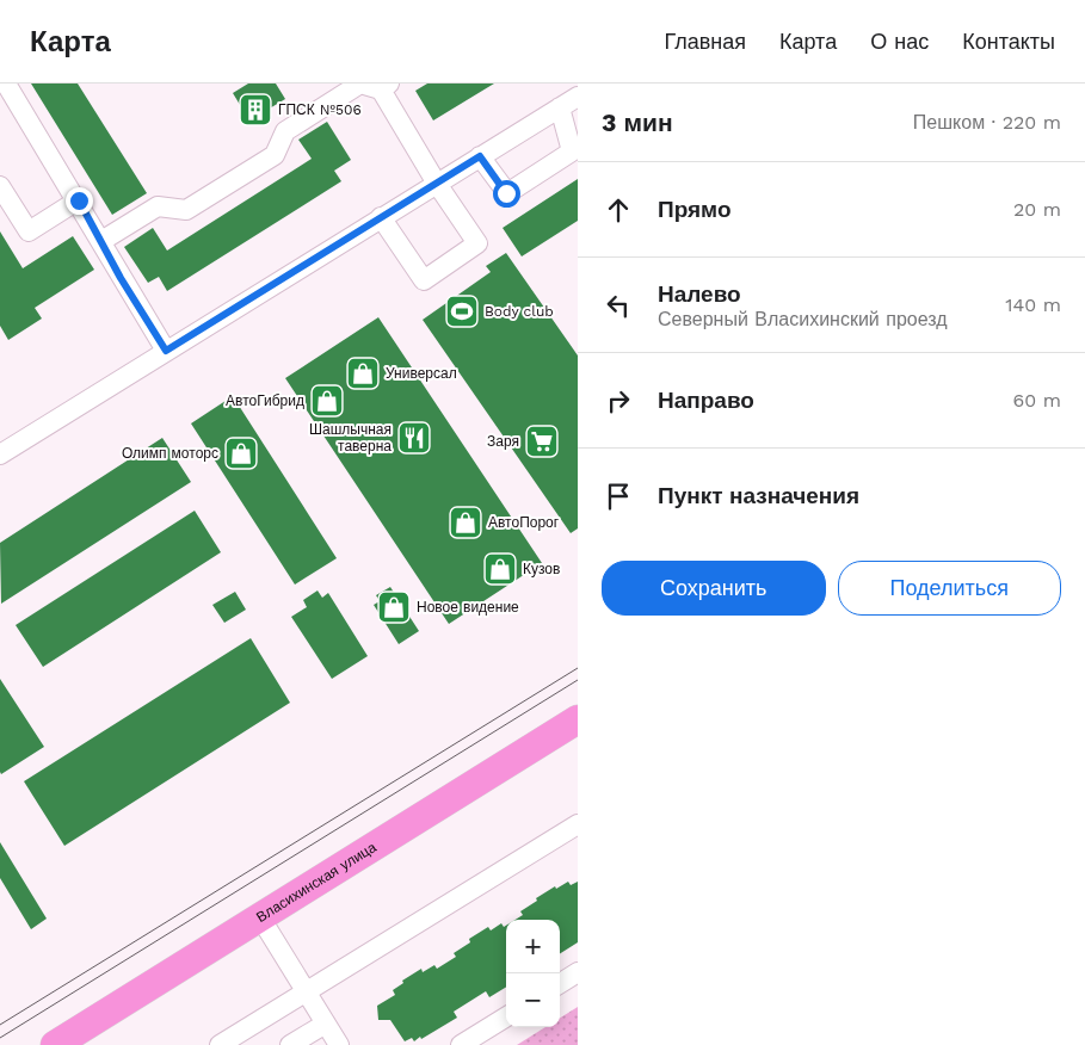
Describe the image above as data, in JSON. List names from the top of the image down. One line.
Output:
{"streets":{"highway":["Власихинская улица"]},"places":{"building":["ГПСК №506"],"sports":["Body club"],"shop":["Универсал","АвтоГибрид","Олимп моторс","АвтоПорог","Кузов","Новое видение"],"restaurant":["Шашлычная таверна"],"supermarket":["Заря"]},"page":{"header":"Карта","nav":["Главная","Карта","О нас","Контакты"],"heading":["3 мин","Пешком · 220 m"],"list":[["Прямо","20 m"],["Налево","Северный Власихинский проезд","140 m"],["Направо","60 m"],"Пункт назначения"],"buttons":["Сохранить","Поделиться"],"map_buttons":["+","−"]}}
